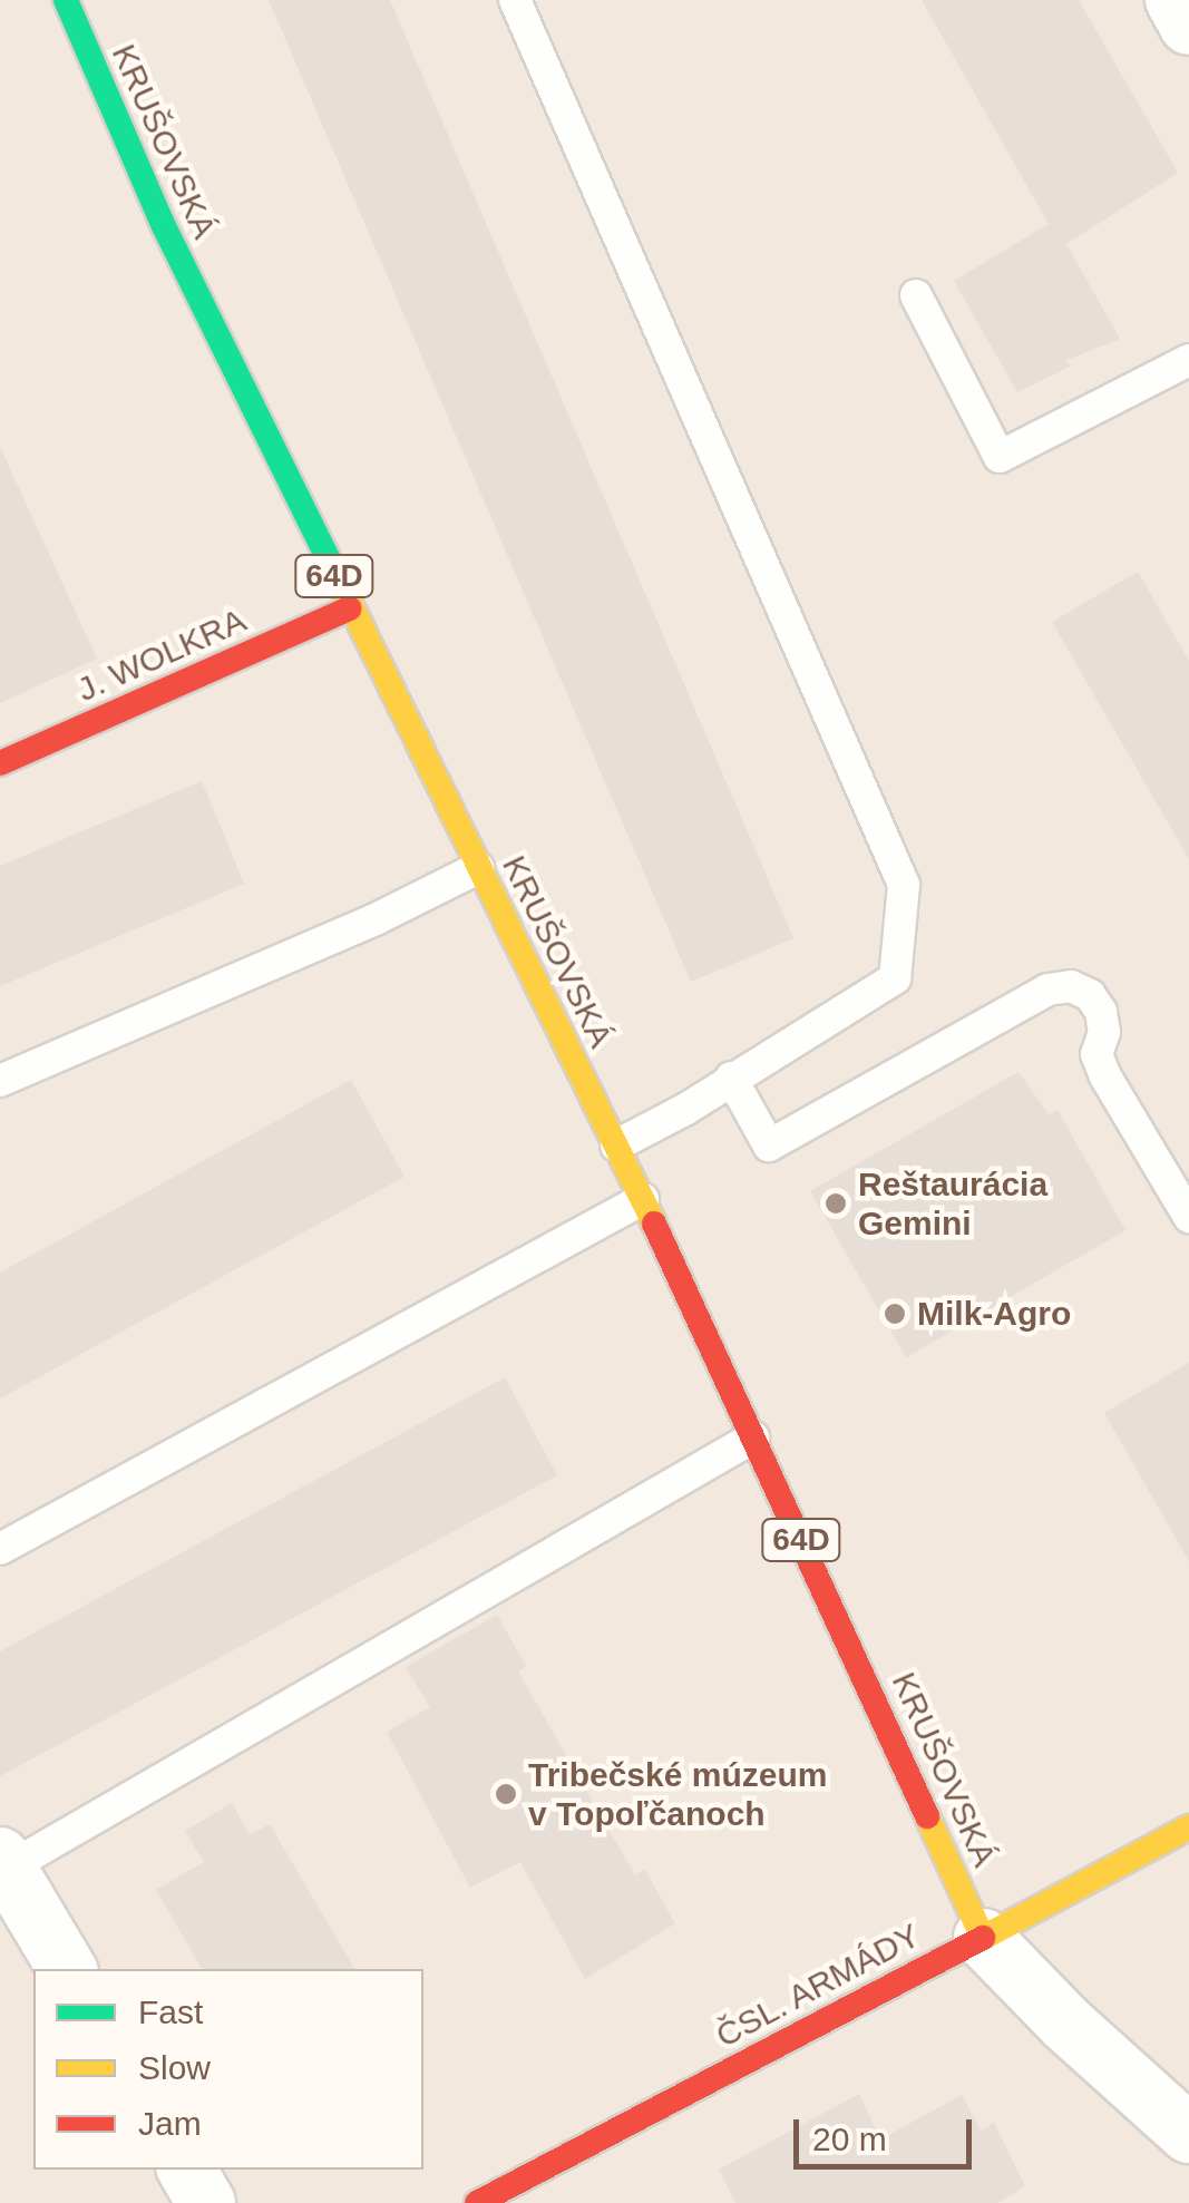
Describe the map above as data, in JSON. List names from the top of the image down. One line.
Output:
{"streets":{"main road":["KRUŠOVSKÁ","64D","J. WOLKRA","ČSL. ARMÁDY"]},"crossings":[["KRUŠOVSKÁ","J. WOLKRA"],["KRUŠOVSKÁ","ČSL. ARMÁDY"]],"places":["Reštaurácia Gemini","Milk-Agro","Tribečské múzeum v Topoľčanoch"],"legend":["Fast","Slow","Jam"],"scale_bar":"20 m"}
